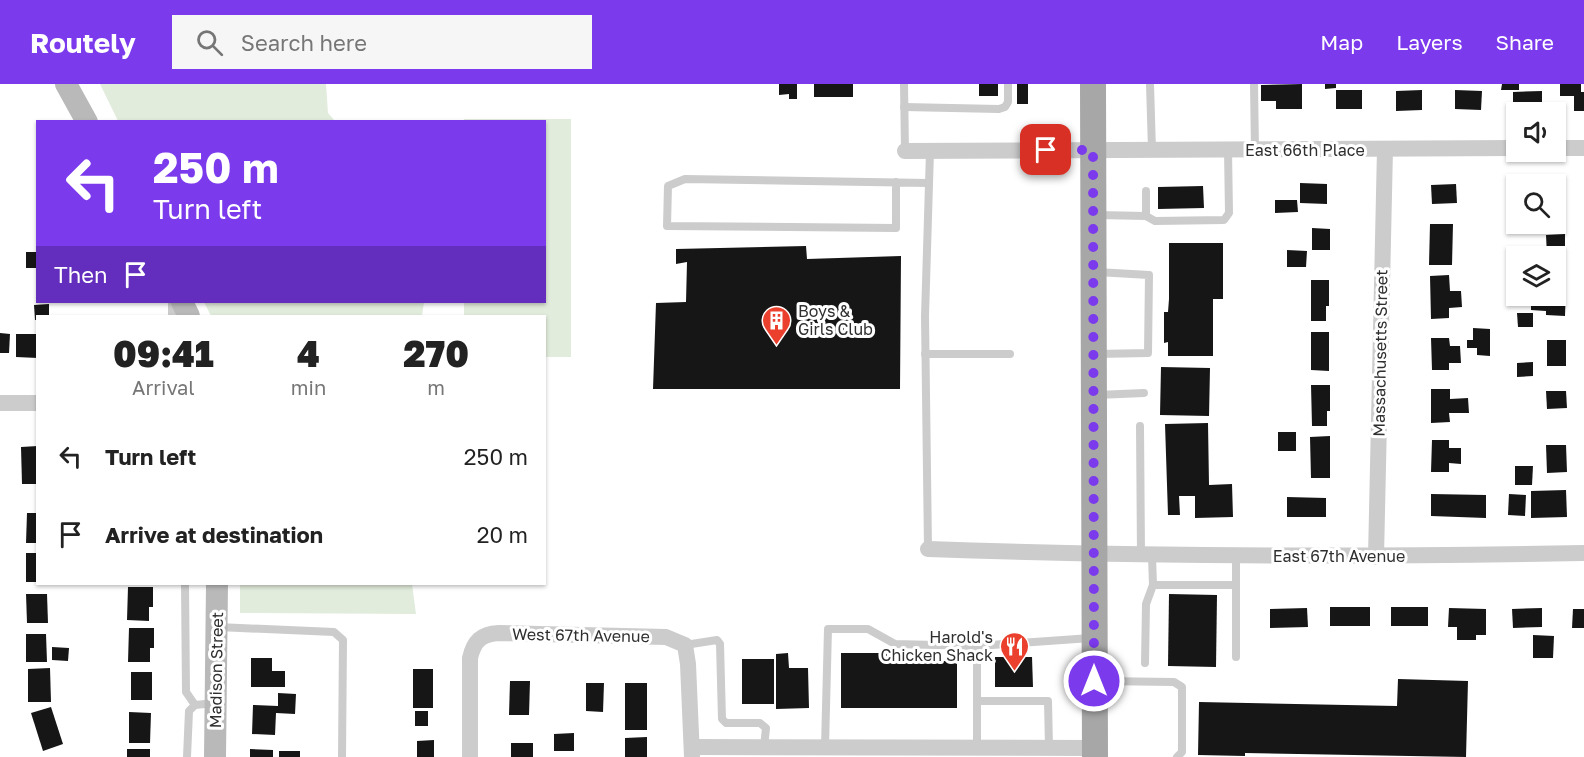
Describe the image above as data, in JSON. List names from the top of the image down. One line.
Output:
{"streets":{"street":["East 66th Place","Massachusetts Street","East 67th Avenue","West 67th Avenue","Madison Street"]},"crossings":[["East 66th Place","Massachusetts Street"],["Massachusetts Street","East 67th Avenue"]],"places":{"building":["Boys & Girls Club"],"restaurant":["Harold's Chicken Shack"]},"page":{"header":"Routely","search":"Search here","nav":["Map","Layers","Share"],"turn":["250 m","Turn left"],"then":"Then","eta":["09:41","Arrival","4","min","270","m"],"list":[{"name":"Turn left","value":"250 m"},{"name":"Arrive at destination","value":"20 m"}]}}
